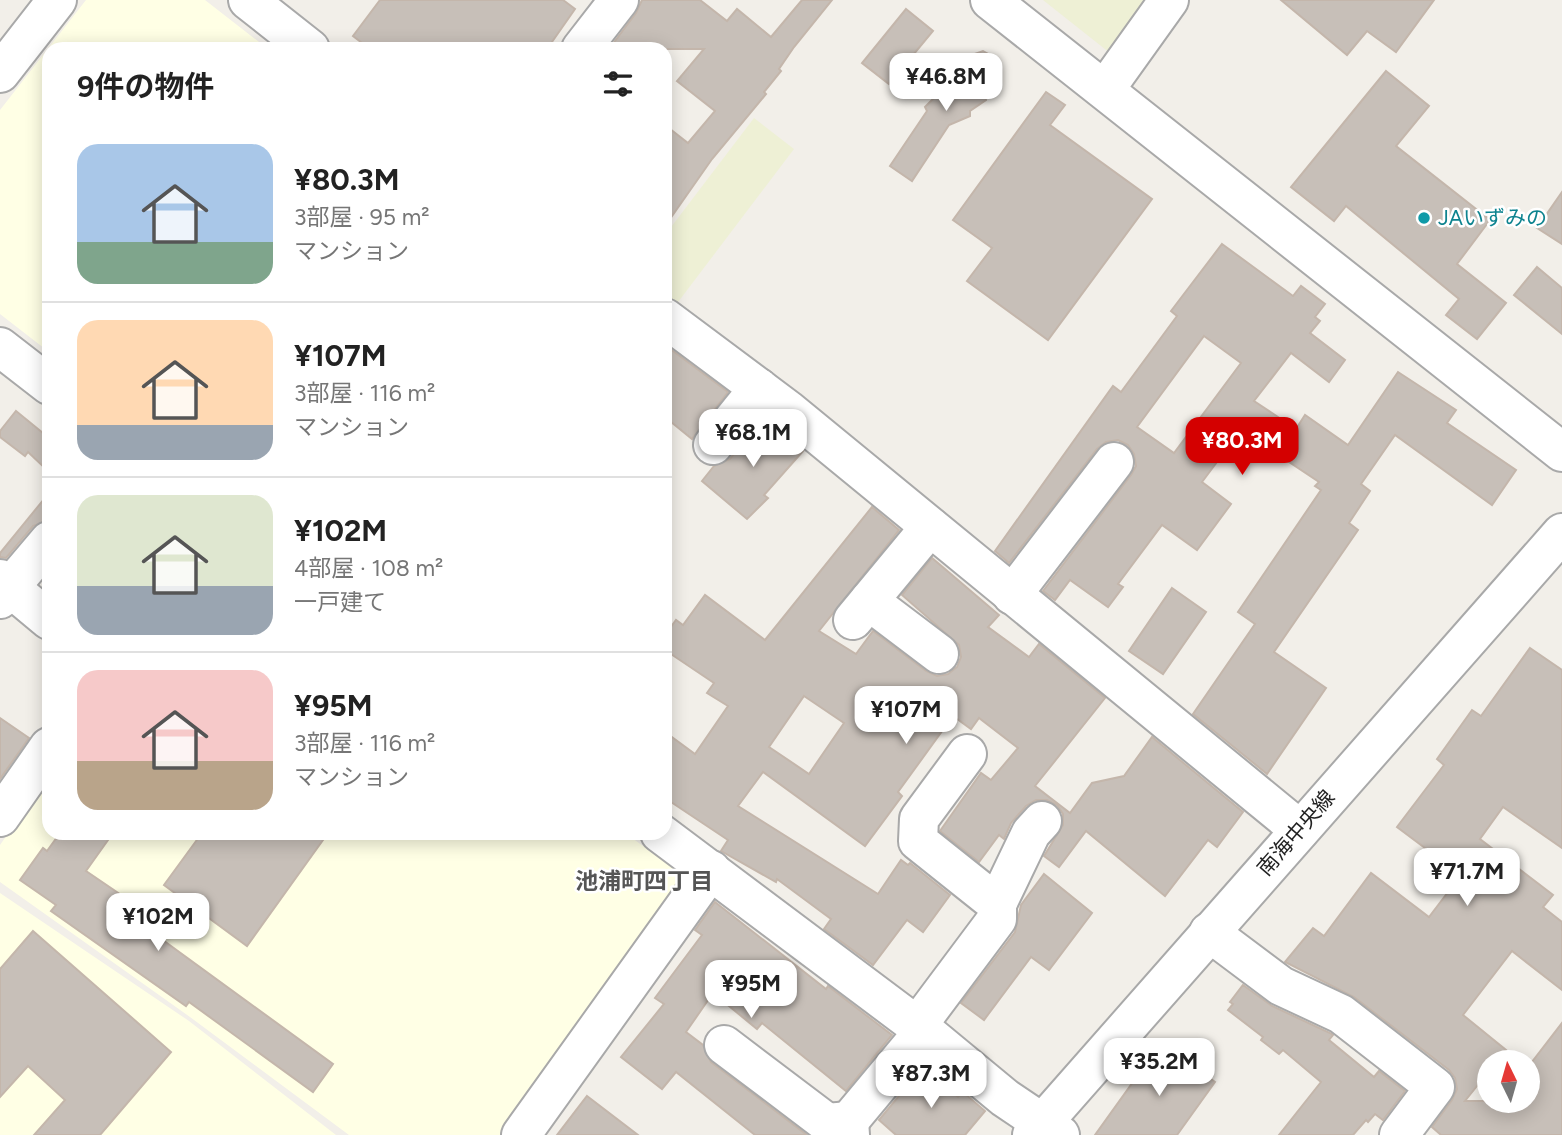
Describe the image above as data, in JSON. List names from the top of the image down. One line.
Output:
{"streets":{"street":["南海中央線"]},"districts":["池浦町四丁目"],"places":["JAいずみの"],"north":"top","page":{"heading":"9件の物件","price":["¥46.8M","¥68.1M","¥80.3M","¥107M","¥71.7M","¥102M","¥95M","¥35.2M","¥87.3M"],"list":[{"name":"¥80.3M","note":"3部屋 · 95 m² · マンション"},{"name":"¥107M","note":"3部屋 · 116 m² · マンション"},{"name":"¥102M","note":"4部屋 · 108 m² · 一戸建て"},{"name":"¥95M","note":"3部屋 · 116 m² · マンション"}]}}
